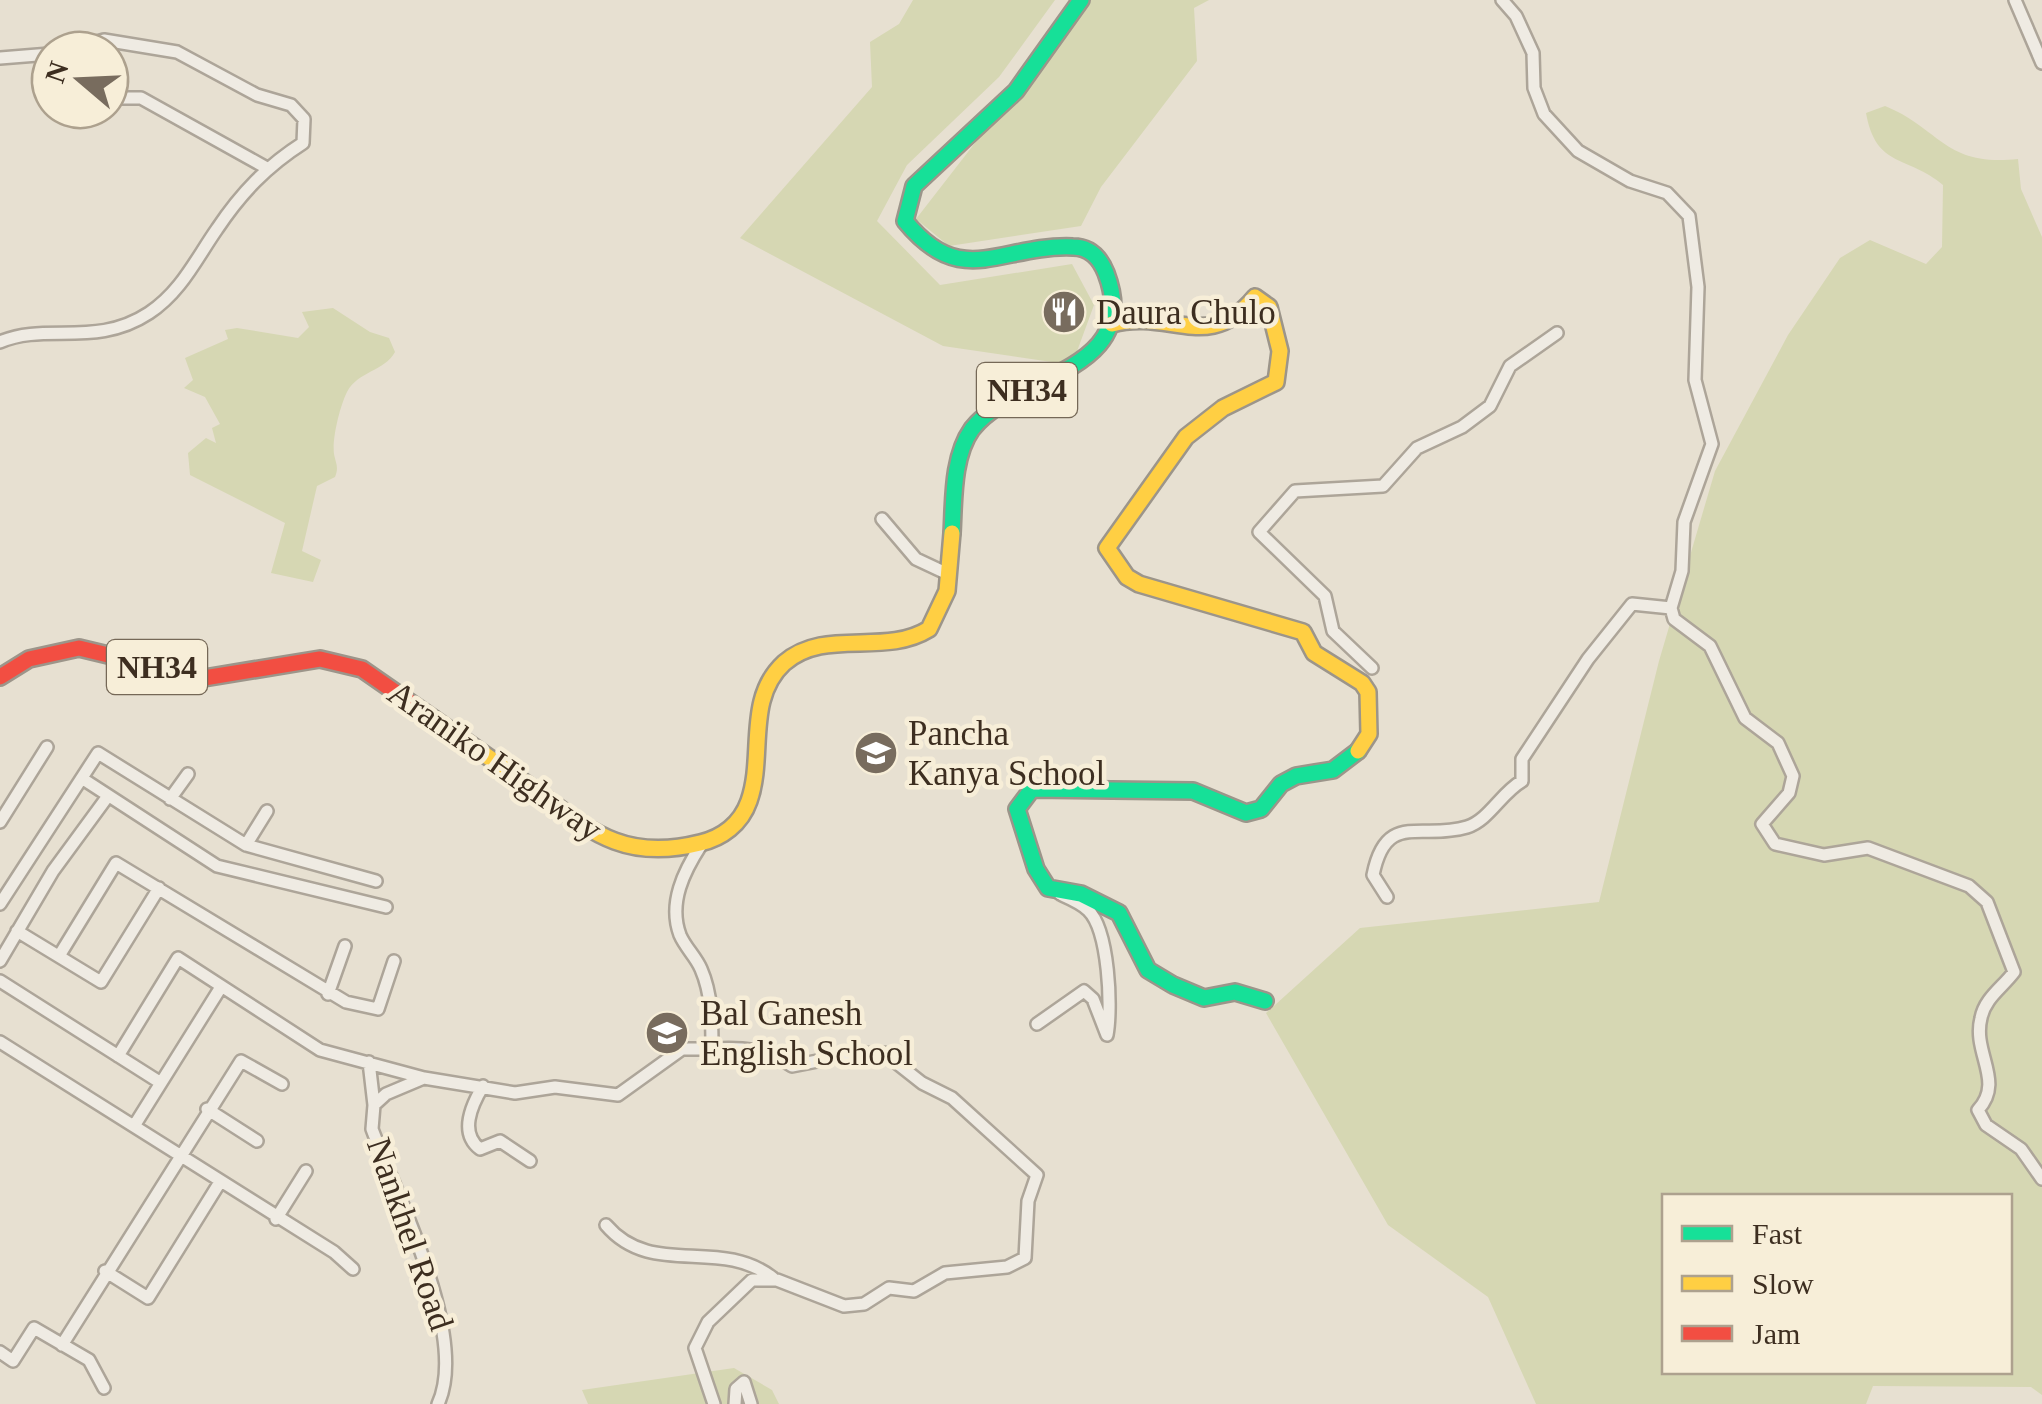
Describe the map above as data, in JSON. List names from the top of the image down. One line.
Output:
{"streets":{"main road":["NH34","Araniko Highway"],"street":["Nankhel Road"]},"crossings":[["NH34","Araniko Highway"]],"places":{"restaurant":["Daura Chulo"],"school or university":["Pancha Kanya School","Bal Ganesh English School"]},"legend":["Fast","Slow","Jam"],"north":"left"}
